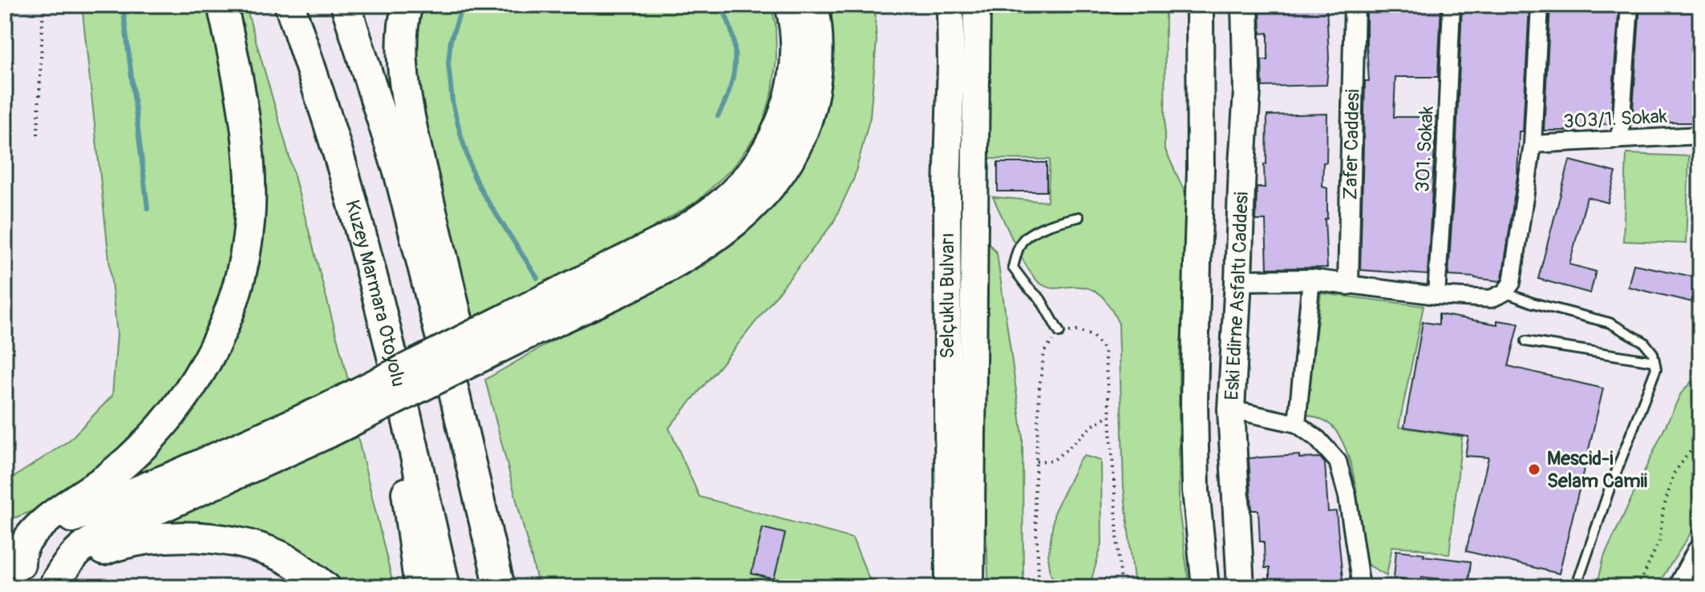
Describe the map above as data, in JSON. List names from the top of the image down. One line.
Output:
{"streets":{"highway":["Kuzey Marmara Otoyolu"],"main road":["Selçuklu Bulvarı","Eski Edirne Asfaltı Caddesi"],"street":["303/1. Sokak","Zafer Caddesi","301. Sokak"]},"places":["Mescid-i Selam Camii"]}
